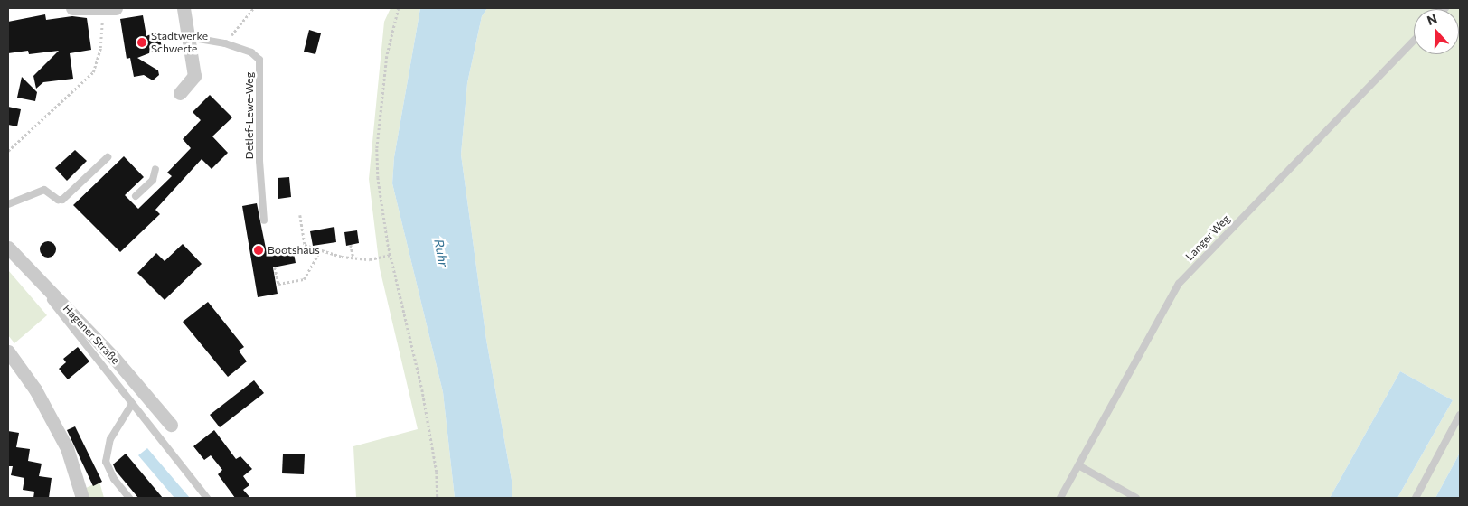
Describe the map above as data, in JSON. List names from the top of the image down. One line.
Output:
{"streets":{"street":["Hagener Straße"],"lane":["Detlef-Lewe-Weg","Langer Weg"]},"water":["Ruhr"],"places":["Stadtwerke Schwerte","Bootshaus"],"north":"top"}
